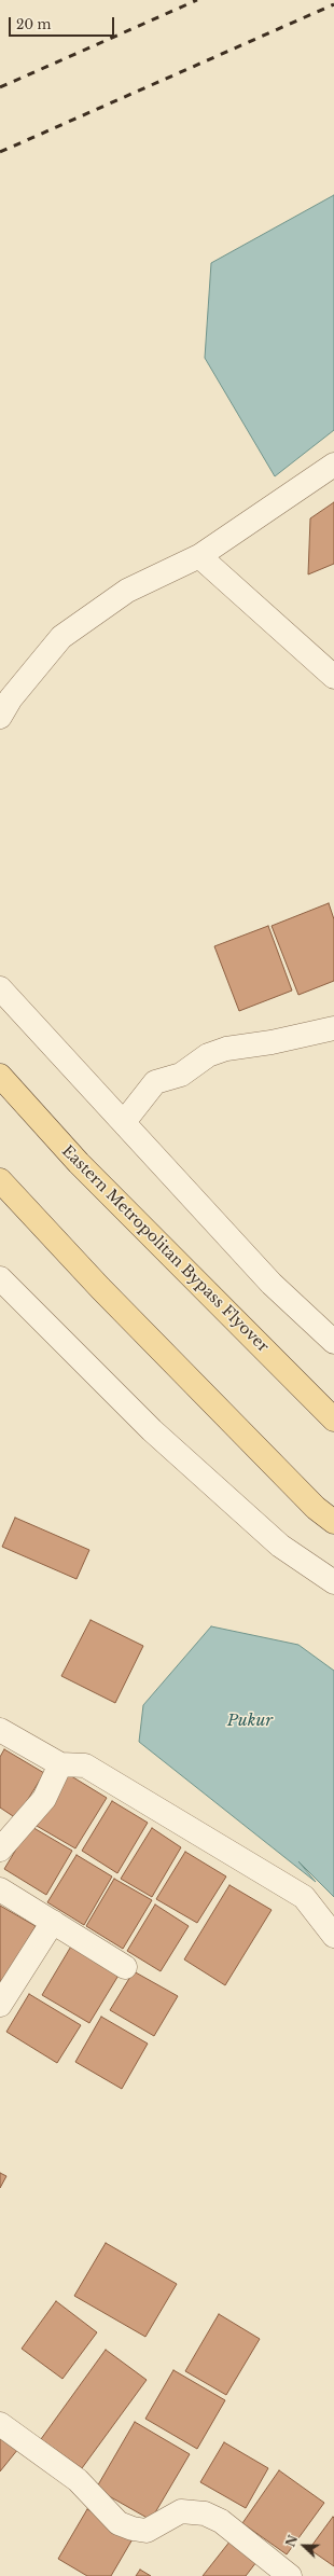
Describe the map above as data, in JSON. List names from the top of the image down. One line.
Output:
{"streets":{"main road":["Eastern Metropolitan Bypass Flyover"]},"water":["Pukur"],"scale_bar":"20 m","north":"left"}
